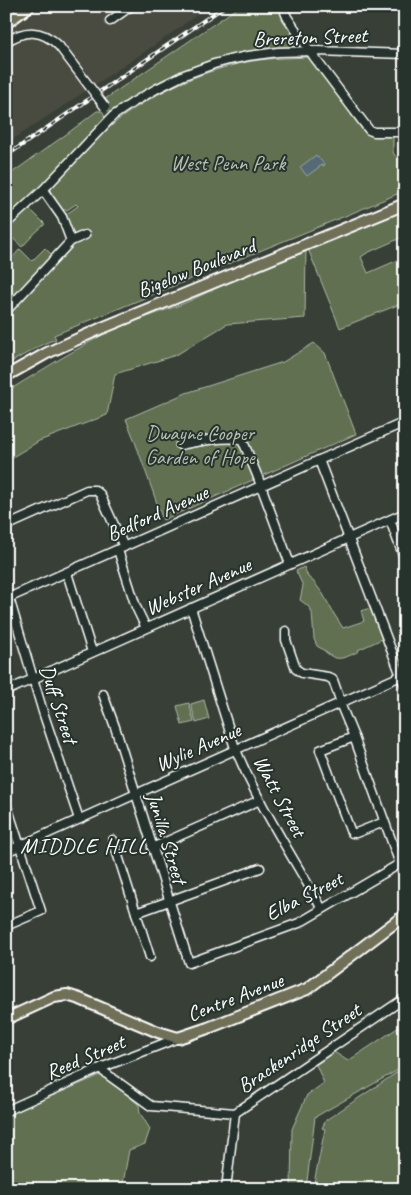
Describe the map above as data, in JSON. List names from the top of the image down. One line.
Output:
{"streets":{"main road":["Bigelow Boulevard","Centre Avenue"],"street":["Brereton Street","Bedford Avenue","Webster Avenue","Duff Street","Wylie Avenue","Watt Street","Junilla Street","Elba Street","Brackenridge Street","Reed Street"]},"crossings":[["Bedford Avenue","Duff Street"],["Webster Avenue","Duff Street"],["Webster Avenue","Watt Street"],["Duff Street","Wylie Avenue"],["Wylie Avenue","Watt Street"],["Wylie Avenue","Junilla Street"],["Watt Street","Elba Street"],["Junilla Street","Elba Street"],["Centre Avenue","Reed Street"],["Brackenridge Street","Reed Street"]],"districts":["MIDDLE HILL"],"parks":["West Penn Park","Dwayne Cooper Garden of Hope"]}
